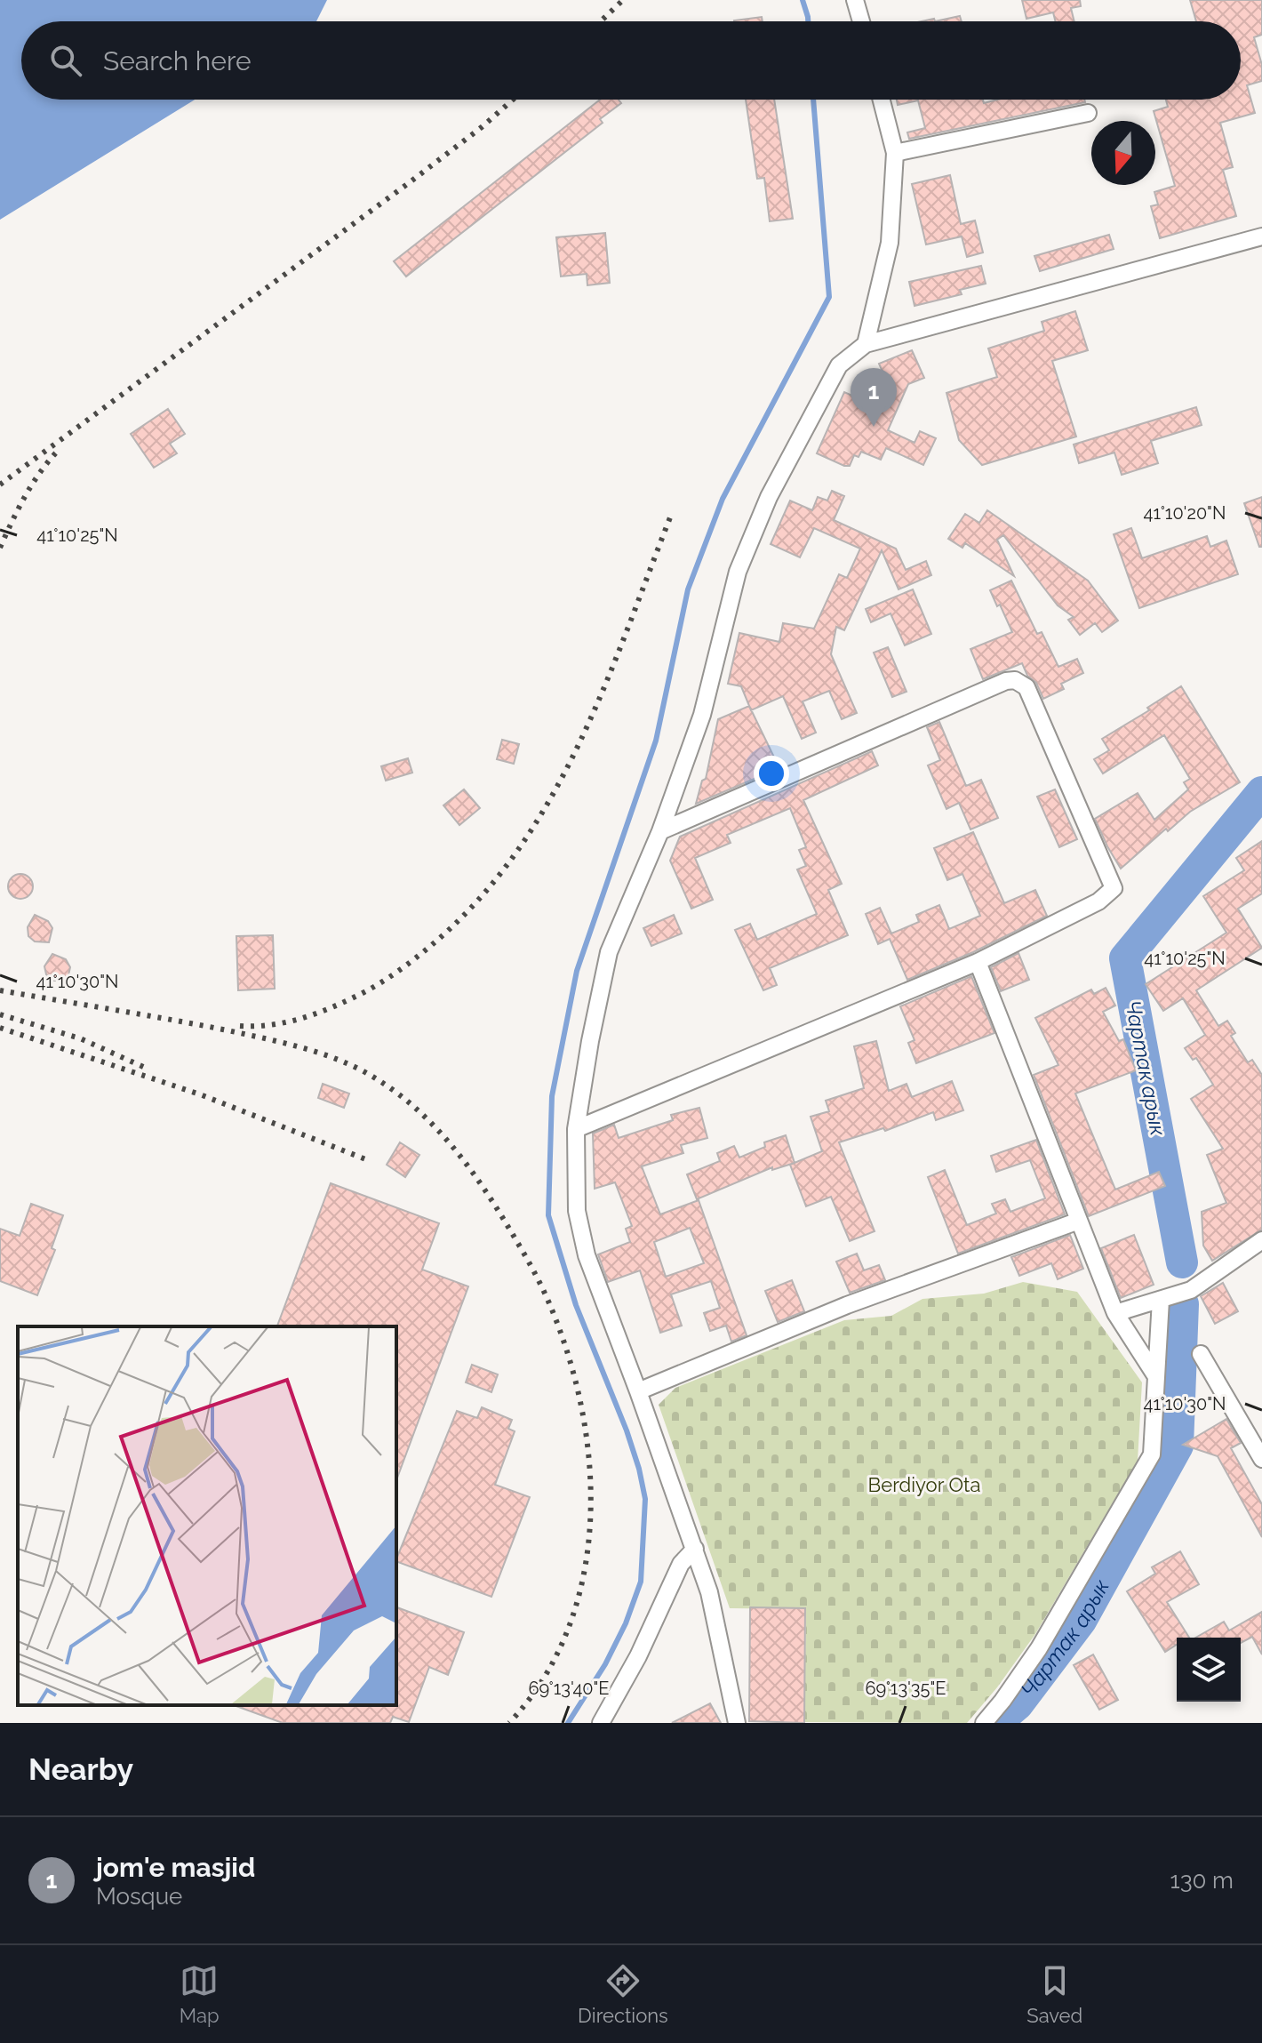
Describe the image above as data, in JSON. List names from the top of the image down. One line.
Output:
{"water":["Чартак арык"],"parks":["Berdiyor Ota"],"north":"bottom","page":{"search":"Search here","pins":"1","heading":"Nearby","list":[{"mark":"1","name":"jom'e masjid","note":"Mosque","value":"130 m"}],"nav":["Map","Directions","Saved"]},"coordinates":["41°10'20\"N","41°10'25\"N","41°10'30\"N","69°13'40\"E","69°13'35\"E"]}
